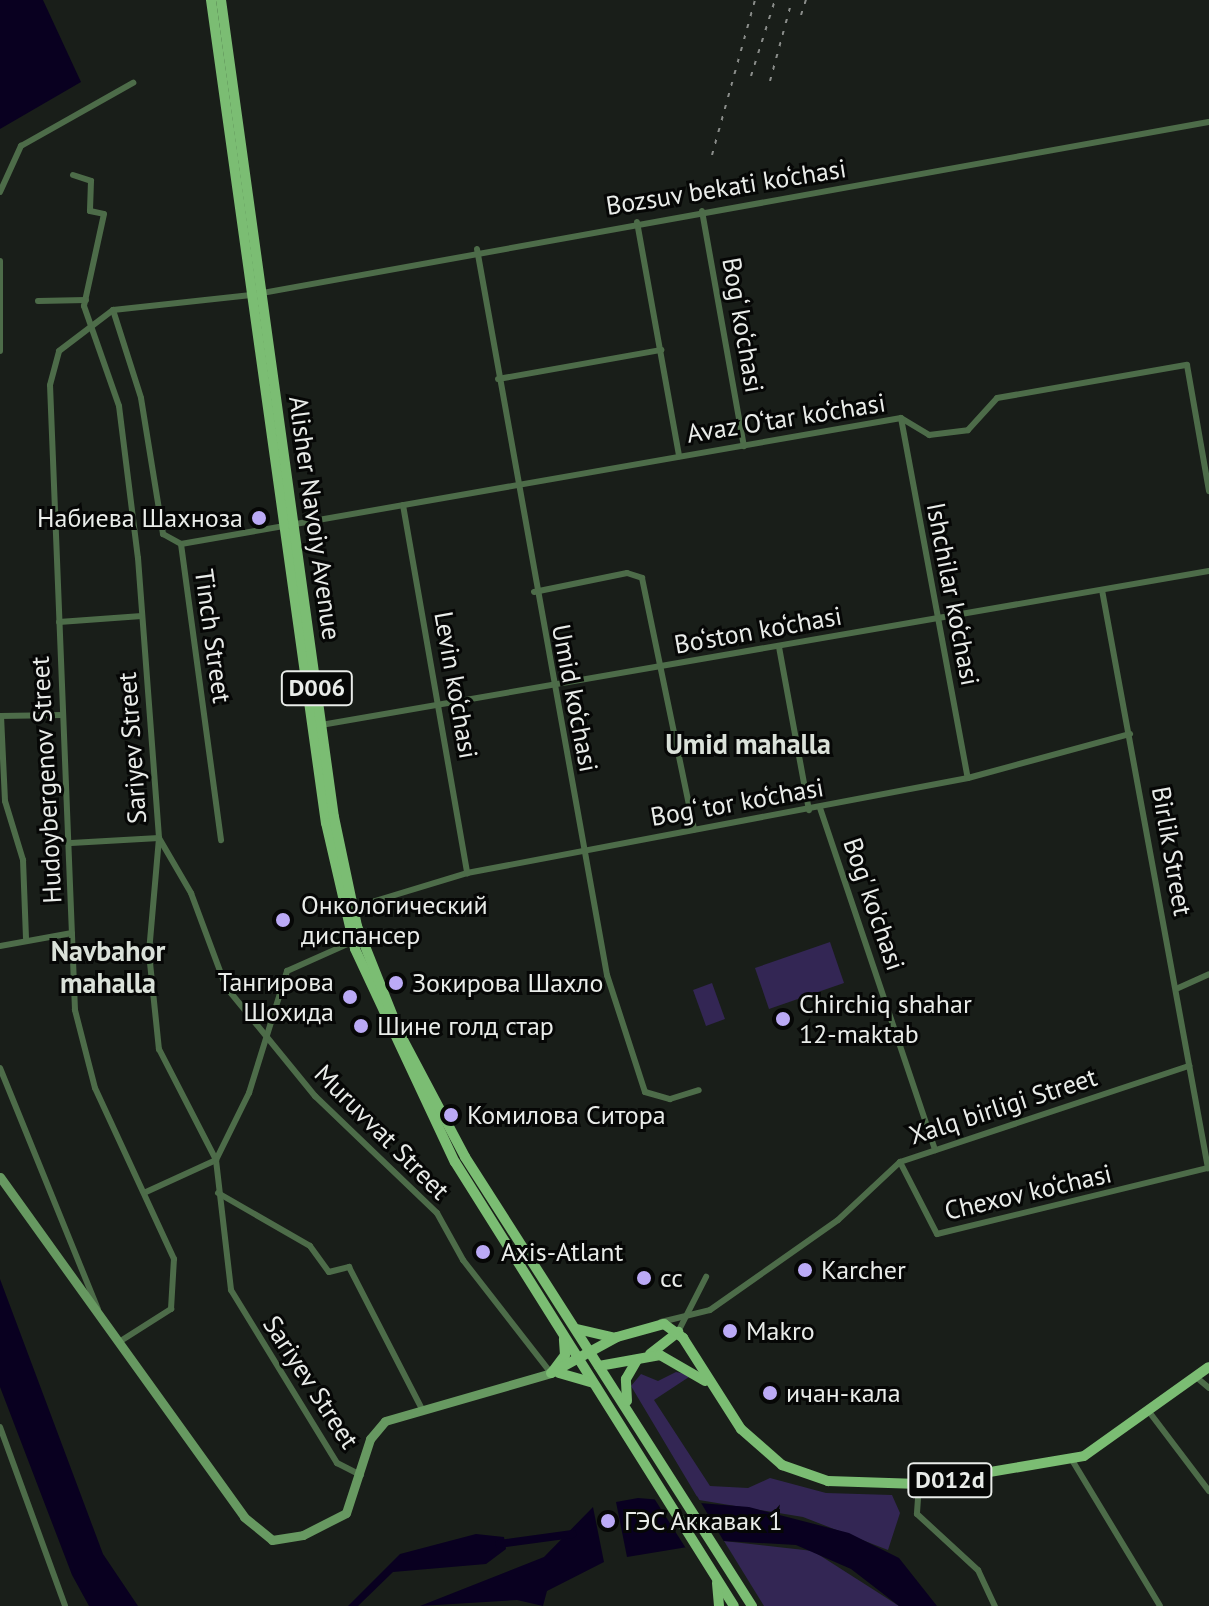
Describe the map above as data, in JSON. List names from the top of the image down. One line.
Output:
{"streets":{"main road":["Alisher Navoiy Avenue","D006","D012d"],"street":["Bozsuv bekati ko‘chasi","Bog‘ ko‘chasi","Avaz O‘tar ko‘chasi","Ishchilar ko‘chasi","Bo‘ston ko‘chasi","Tinch Street","Levin ko‘chasi","Umid ko‘chasi","Sariyev Street","Hudoybergenov Street","Bog‘ tor ko‘chasi","Birlik Street","Bog' ko'chasi","Xalq birligi Street","Muruvvat Street","Chexov ko‘chasi"]},"crossings":[["Bozsuv bekati ko‘chasi","Bog‘ ko‘chasi"],["Bozsuv bekati ko‘chasi","Alisher Navoiy Avenue"],["Bozsuv bekati ko‘chasi","Umid ko‘chasi"],["Bog‘ ko‘chasi","Avaz O‘tar ko‘chasi"],["Avaz O‘tar ko‘chasi","Alisher Navoiy Avenue"],["Avaz O‘tar ko‘chasi","Ishchilar ko‘chasi"],["Avaz O‘tar ko‘chasi","Tinch Street"],["Avaz O‘tar ko‘chasi","Levin ko‘chasi"],["Avaz O‘tar ko‘chasi","Umid ko‘chasi"],["Alisher Navoiy Avenue","Bo‘ston ko‘chasi"],["Alisher Navoiy Avenue","Bog‘ tor ko‘chasi"],["Ishchilar ko‘chasi","Bo‘ston ko‘chasi"],["Ishchilar ko‘chasi","Bog‘ tor ko‘chasi"],["Bo‘ston ko‘chasi","Levin ko‘chasi"],["Bo‘ston ko‘chasi","Umid ko‘chasi"],["Bo‘ston ko‘chasi","Birlik Street"],["Levin ko‘chasi","Bog‘ tor ko‘chasi"],["Umid ko‘chasi","Bog‘ tor ko‘chasi"],["Sariyev Street","Hudoybergenov Street"],["Sariyev Street","Muruvvat Street"],["Bog‘ tor ko‘chasi","Birlik Street"],["Bog‘ tor ko‘chasi","Bog' ko'chasi"],["Birlik Street","Xalq birligi Street"],["Birlik Street","Chexov ko‘chasi"],["Bog' ko'chasi","Xalq birligi Street"],["Xalq birligi Street","Chexov ko‘chasi"]],"districts":["Umid mahalla","Navbahor mahalla"],"places":["Набиева Шахноза","Онкологический диспансер","Зокирова Шахло","Тангирова Шохида","Chirchiq shahar 12-maktab","Шине голд стар","Комилова Ситора","Axis-Atlant","Karcher","cc","Makro","ичан-кала","ГЭС Аккавак 1"]}
